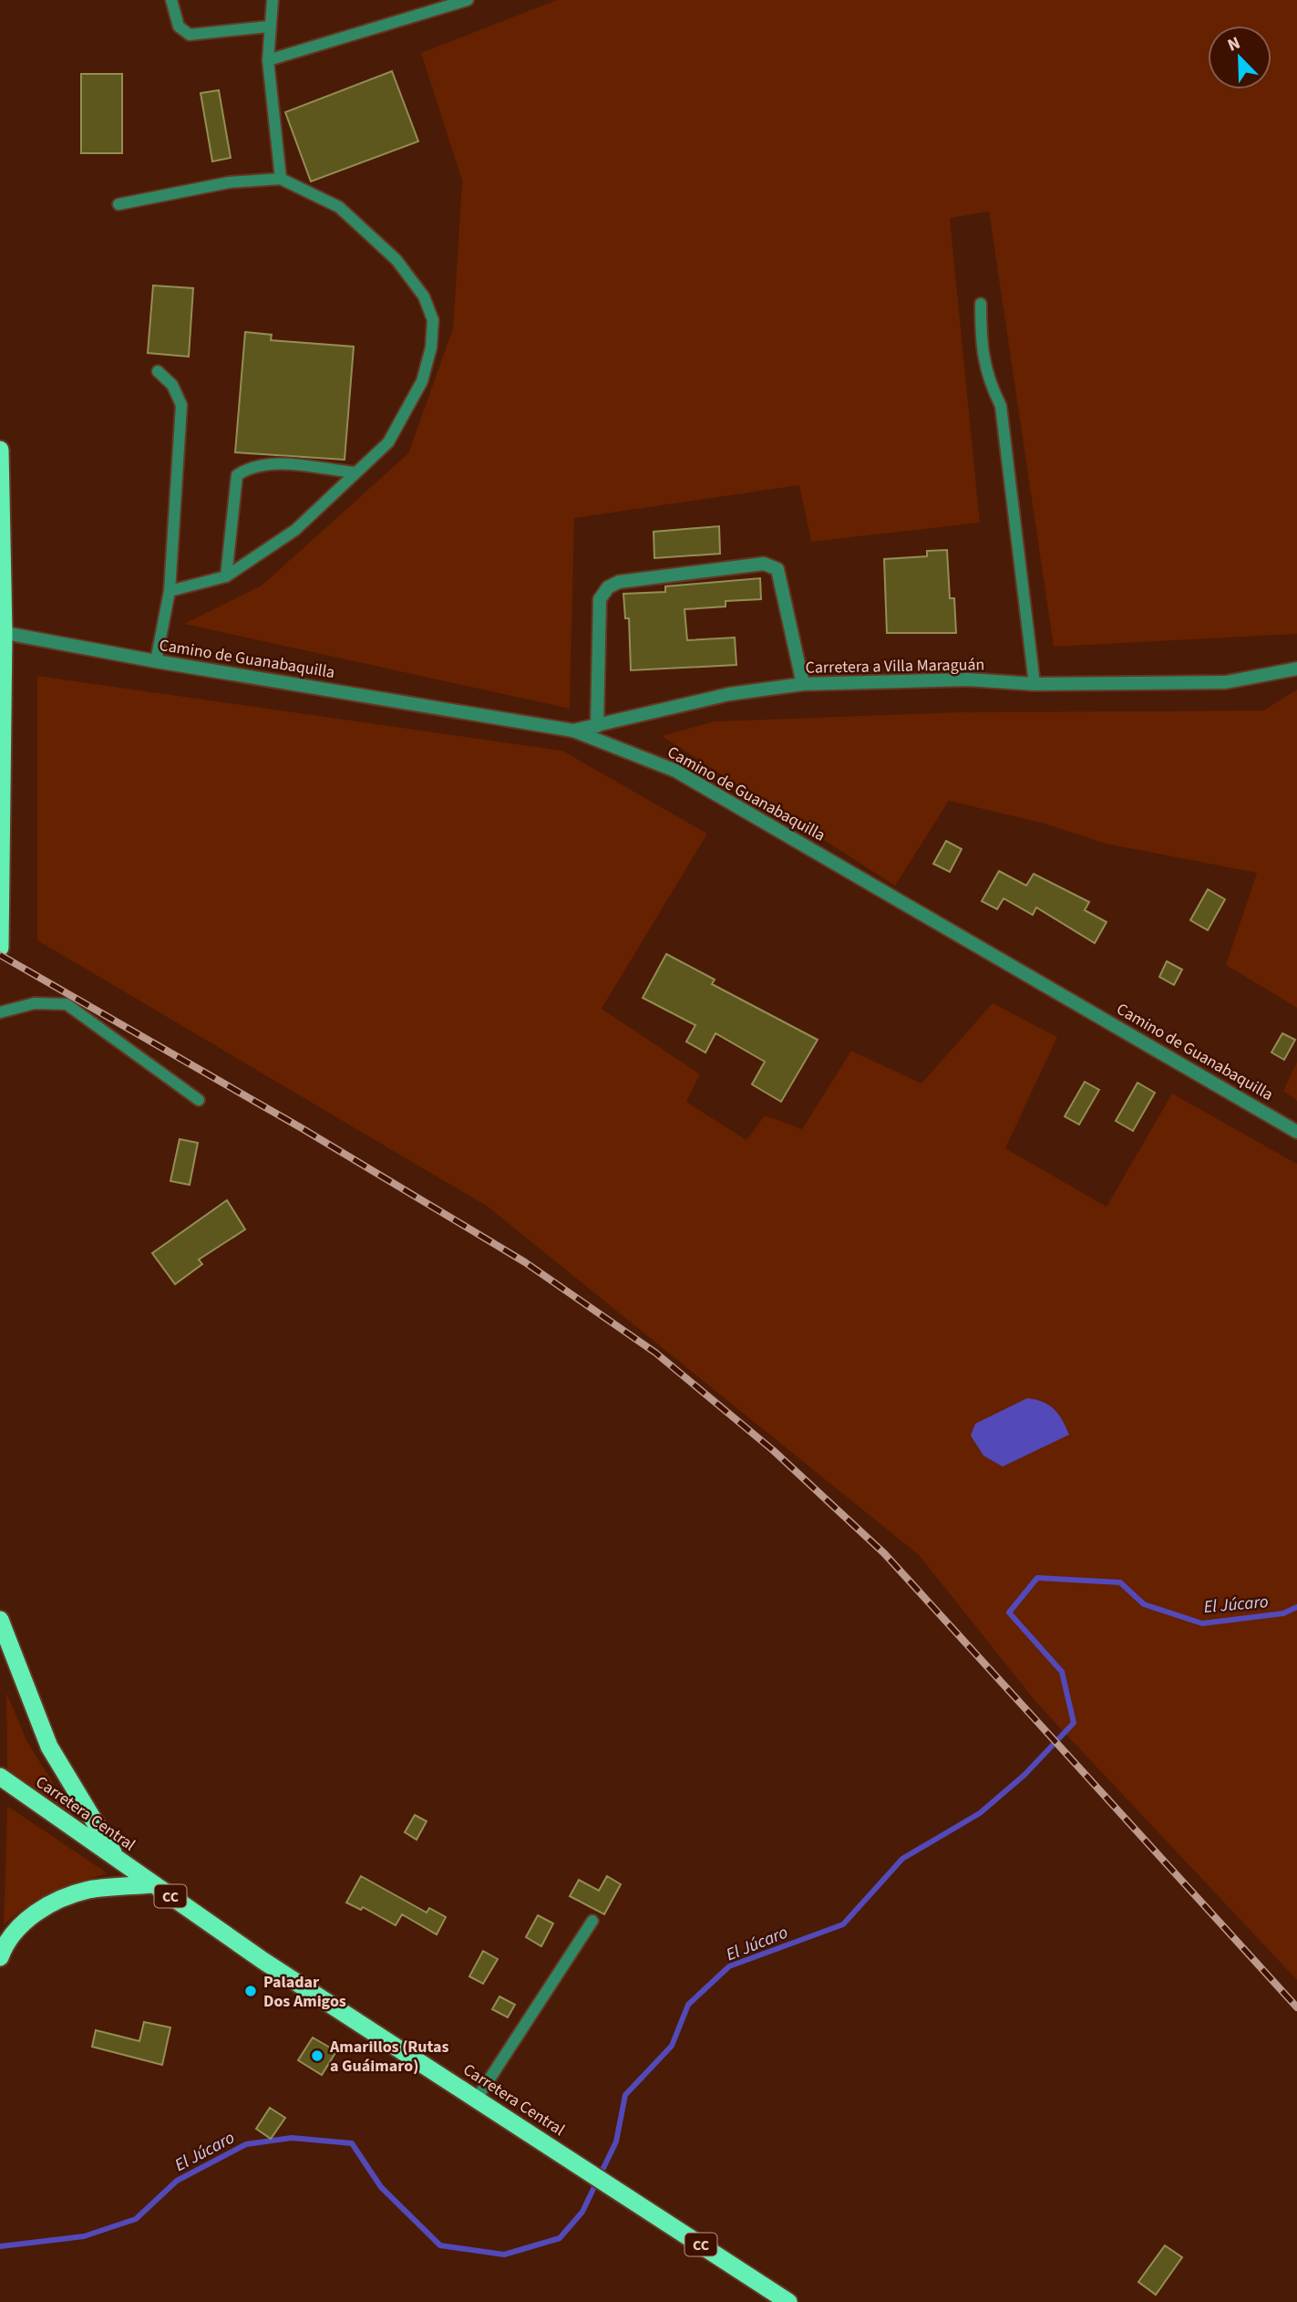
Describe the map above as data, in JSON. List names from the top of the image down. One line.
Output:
{"streets":{"highway":["Carretera Central","CC"],"street":["Camino de Guanabaquilla","Carretera a Villa Maraguán"]},"crossings":[["Camino de Guanabaquilla","Carretera a Villa Maraguán"]],"water":["El Júcaro"],"places":["Paladar Dos Amigos","Amarillos (Rutas a Guáimaro)"],"north":"top left"}
